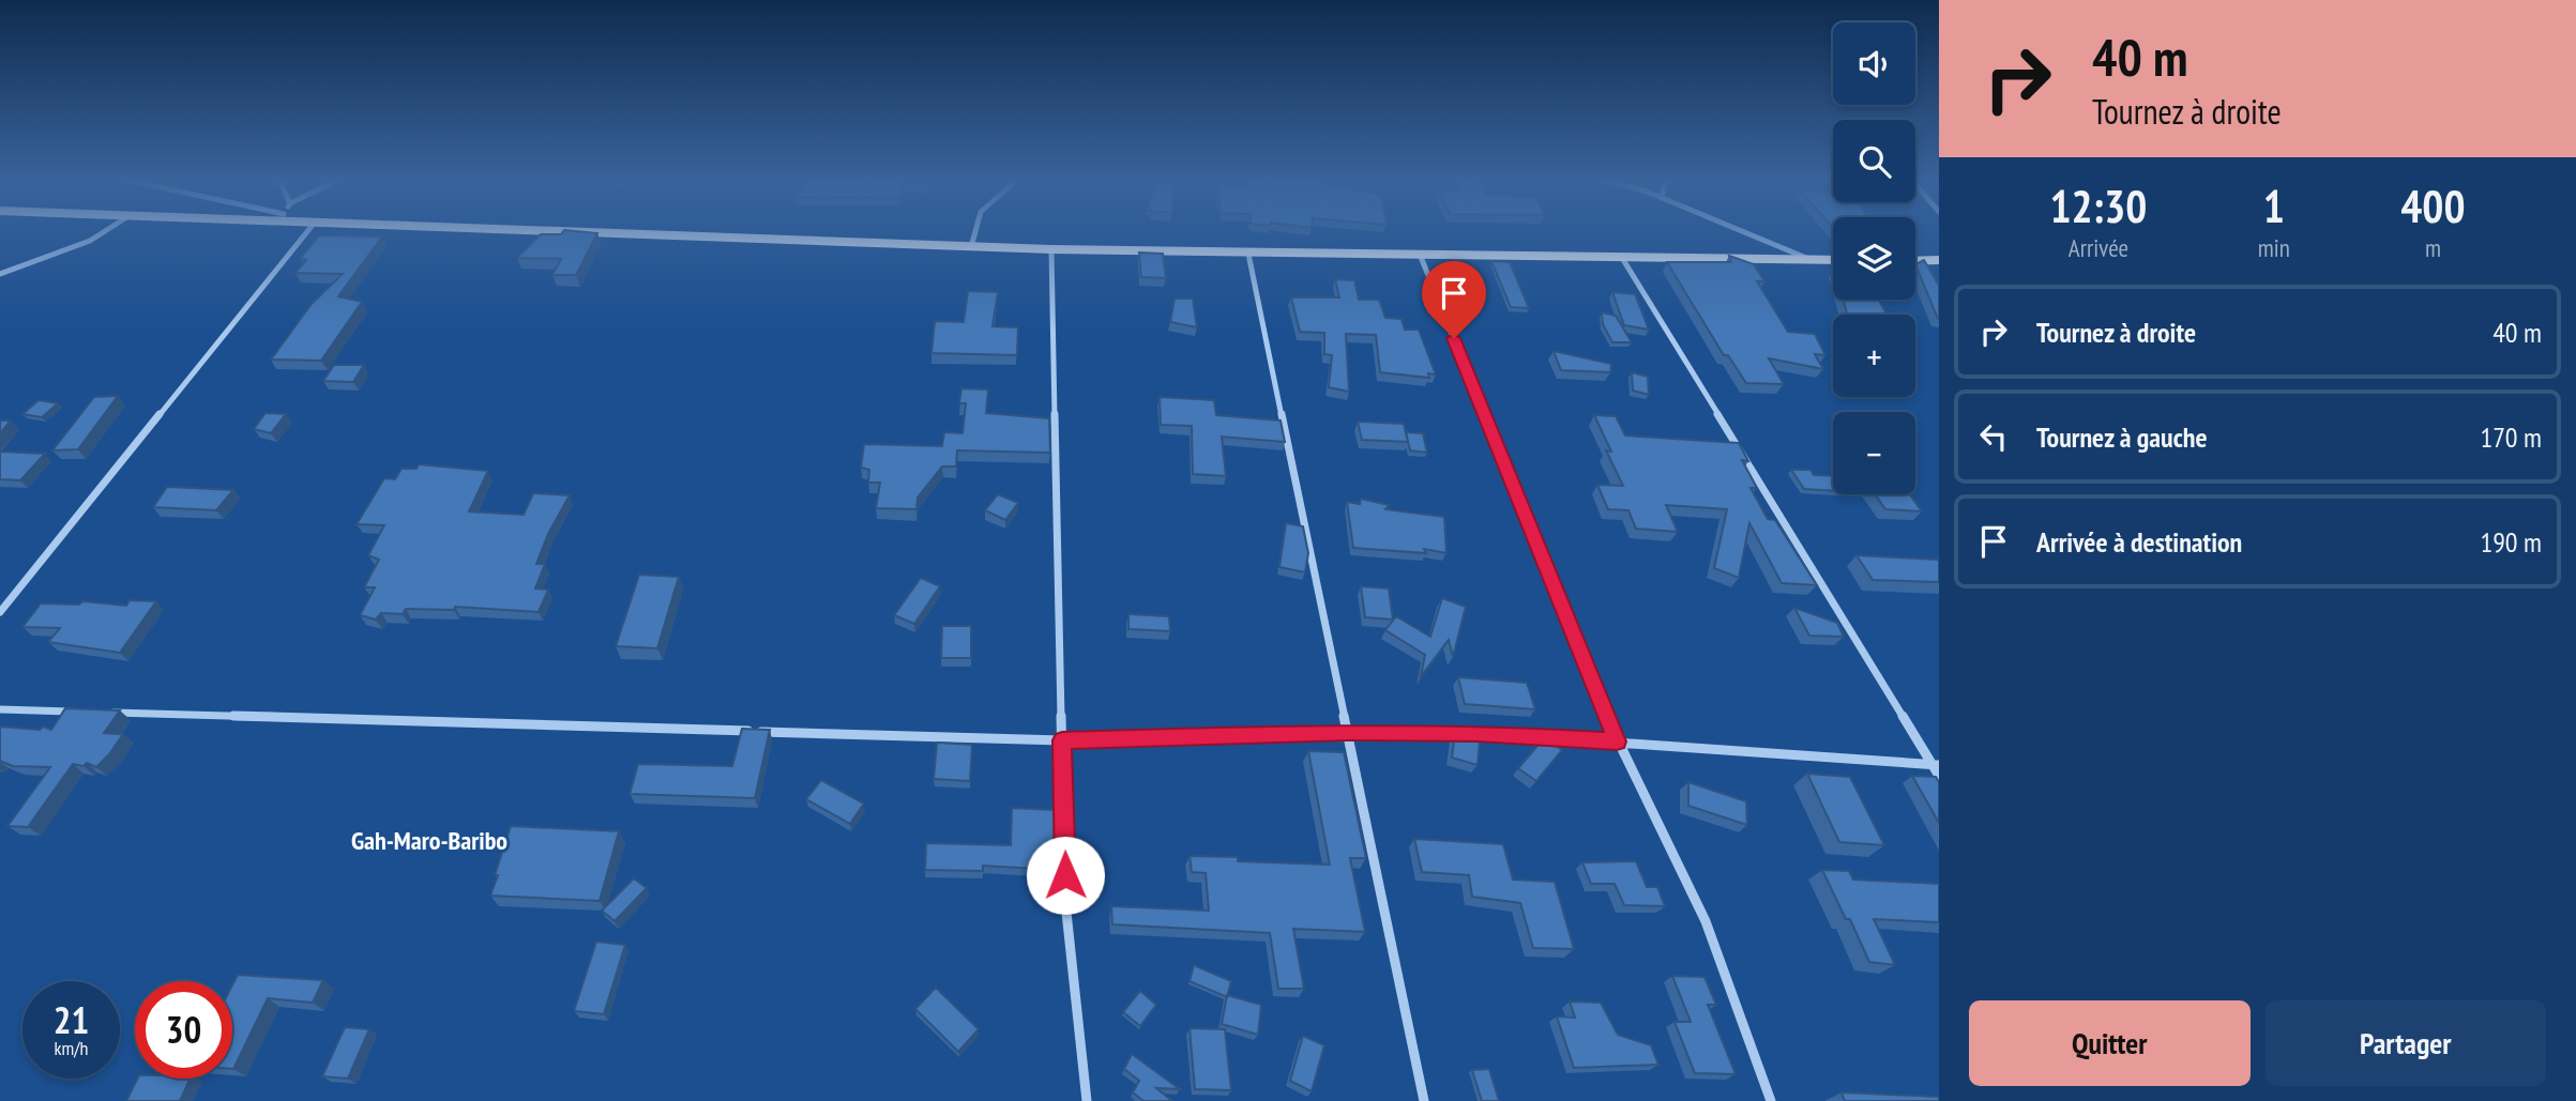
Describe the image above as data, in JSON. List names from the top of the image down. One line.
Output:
{"districts":["Gah-Maro-Baribo"],"page":{"turn":["40 m","Tournez à droite"],"map_buttons":["+","−"],"eta":["12:30","Arrivée","1","min","400","m"],"list":[{"name":"Tournez à droite","value":"40 m"},{"name":"Tournez à gauche","value":"170 m"},{"name":"Arrivée à destination","value":"190 m"}],"speed":"21 km/h","limit":"30","buttons":["Quitter","Partager"]}}
